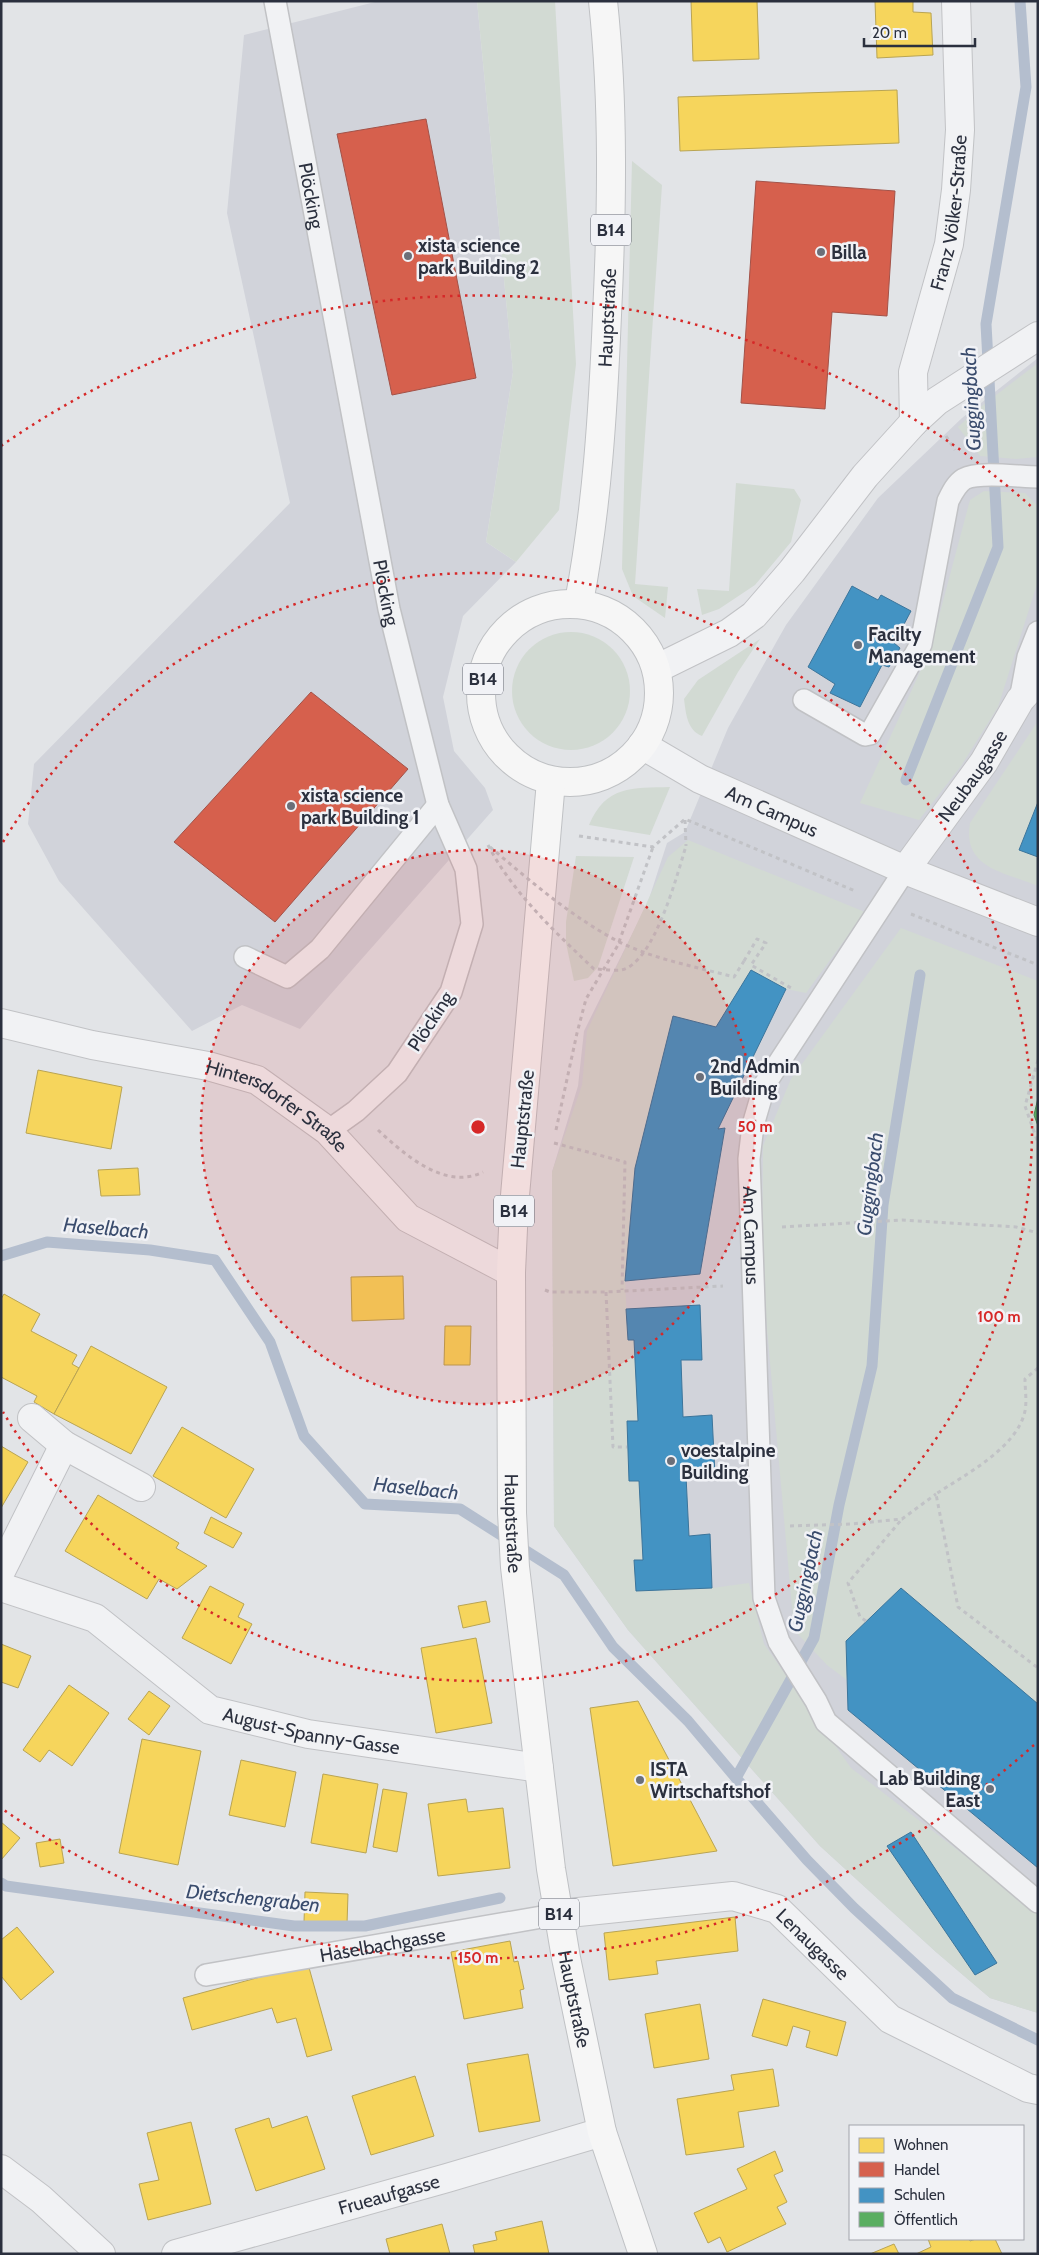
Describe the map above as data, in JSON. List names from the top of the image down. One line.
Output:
{"streets":{"main road":["B14","Hauptstraße"],"street":["Franz Völker-Straße","Neubaugasse","Am Campus","Hintersdorfer Straße","August-Spanny-Gasse","Lenaugasse","Frueaufgasse"],"lane":["Plöcking","Haselbachgasse"]},"crossings":[["Plöcking","Hintersdorfer Straße"],["B14","Hauptstraße"],["B14","Am Campus"],["Hauptstraße","Hintersdorfer Straße"],["Hauptstraße","August-Spanny-Gasse"],["Hauptstraße","Haselbachgasse"],["Hauptstraße","Lenaugasse"],["Hauptstraße","Frueaufgasse"],["Neubaugasse","Am Campus"],["Haselbachgasse","Lenaugasse"]],"water":["Guggingbach","Haselbach","Dietschengraben"],"places":["Billa","xista science park Building 2","Facilty Management","xista science park Building 1","2nd Admin Building","voestalpine Building","ISTA Wirtschaftshof","Lab Building East"],"legend":["Wohnen","Handel","Schulen","Öffentlich"],"scale_bar":"20 m","rings":["50 m","100 m","150 m"]}
